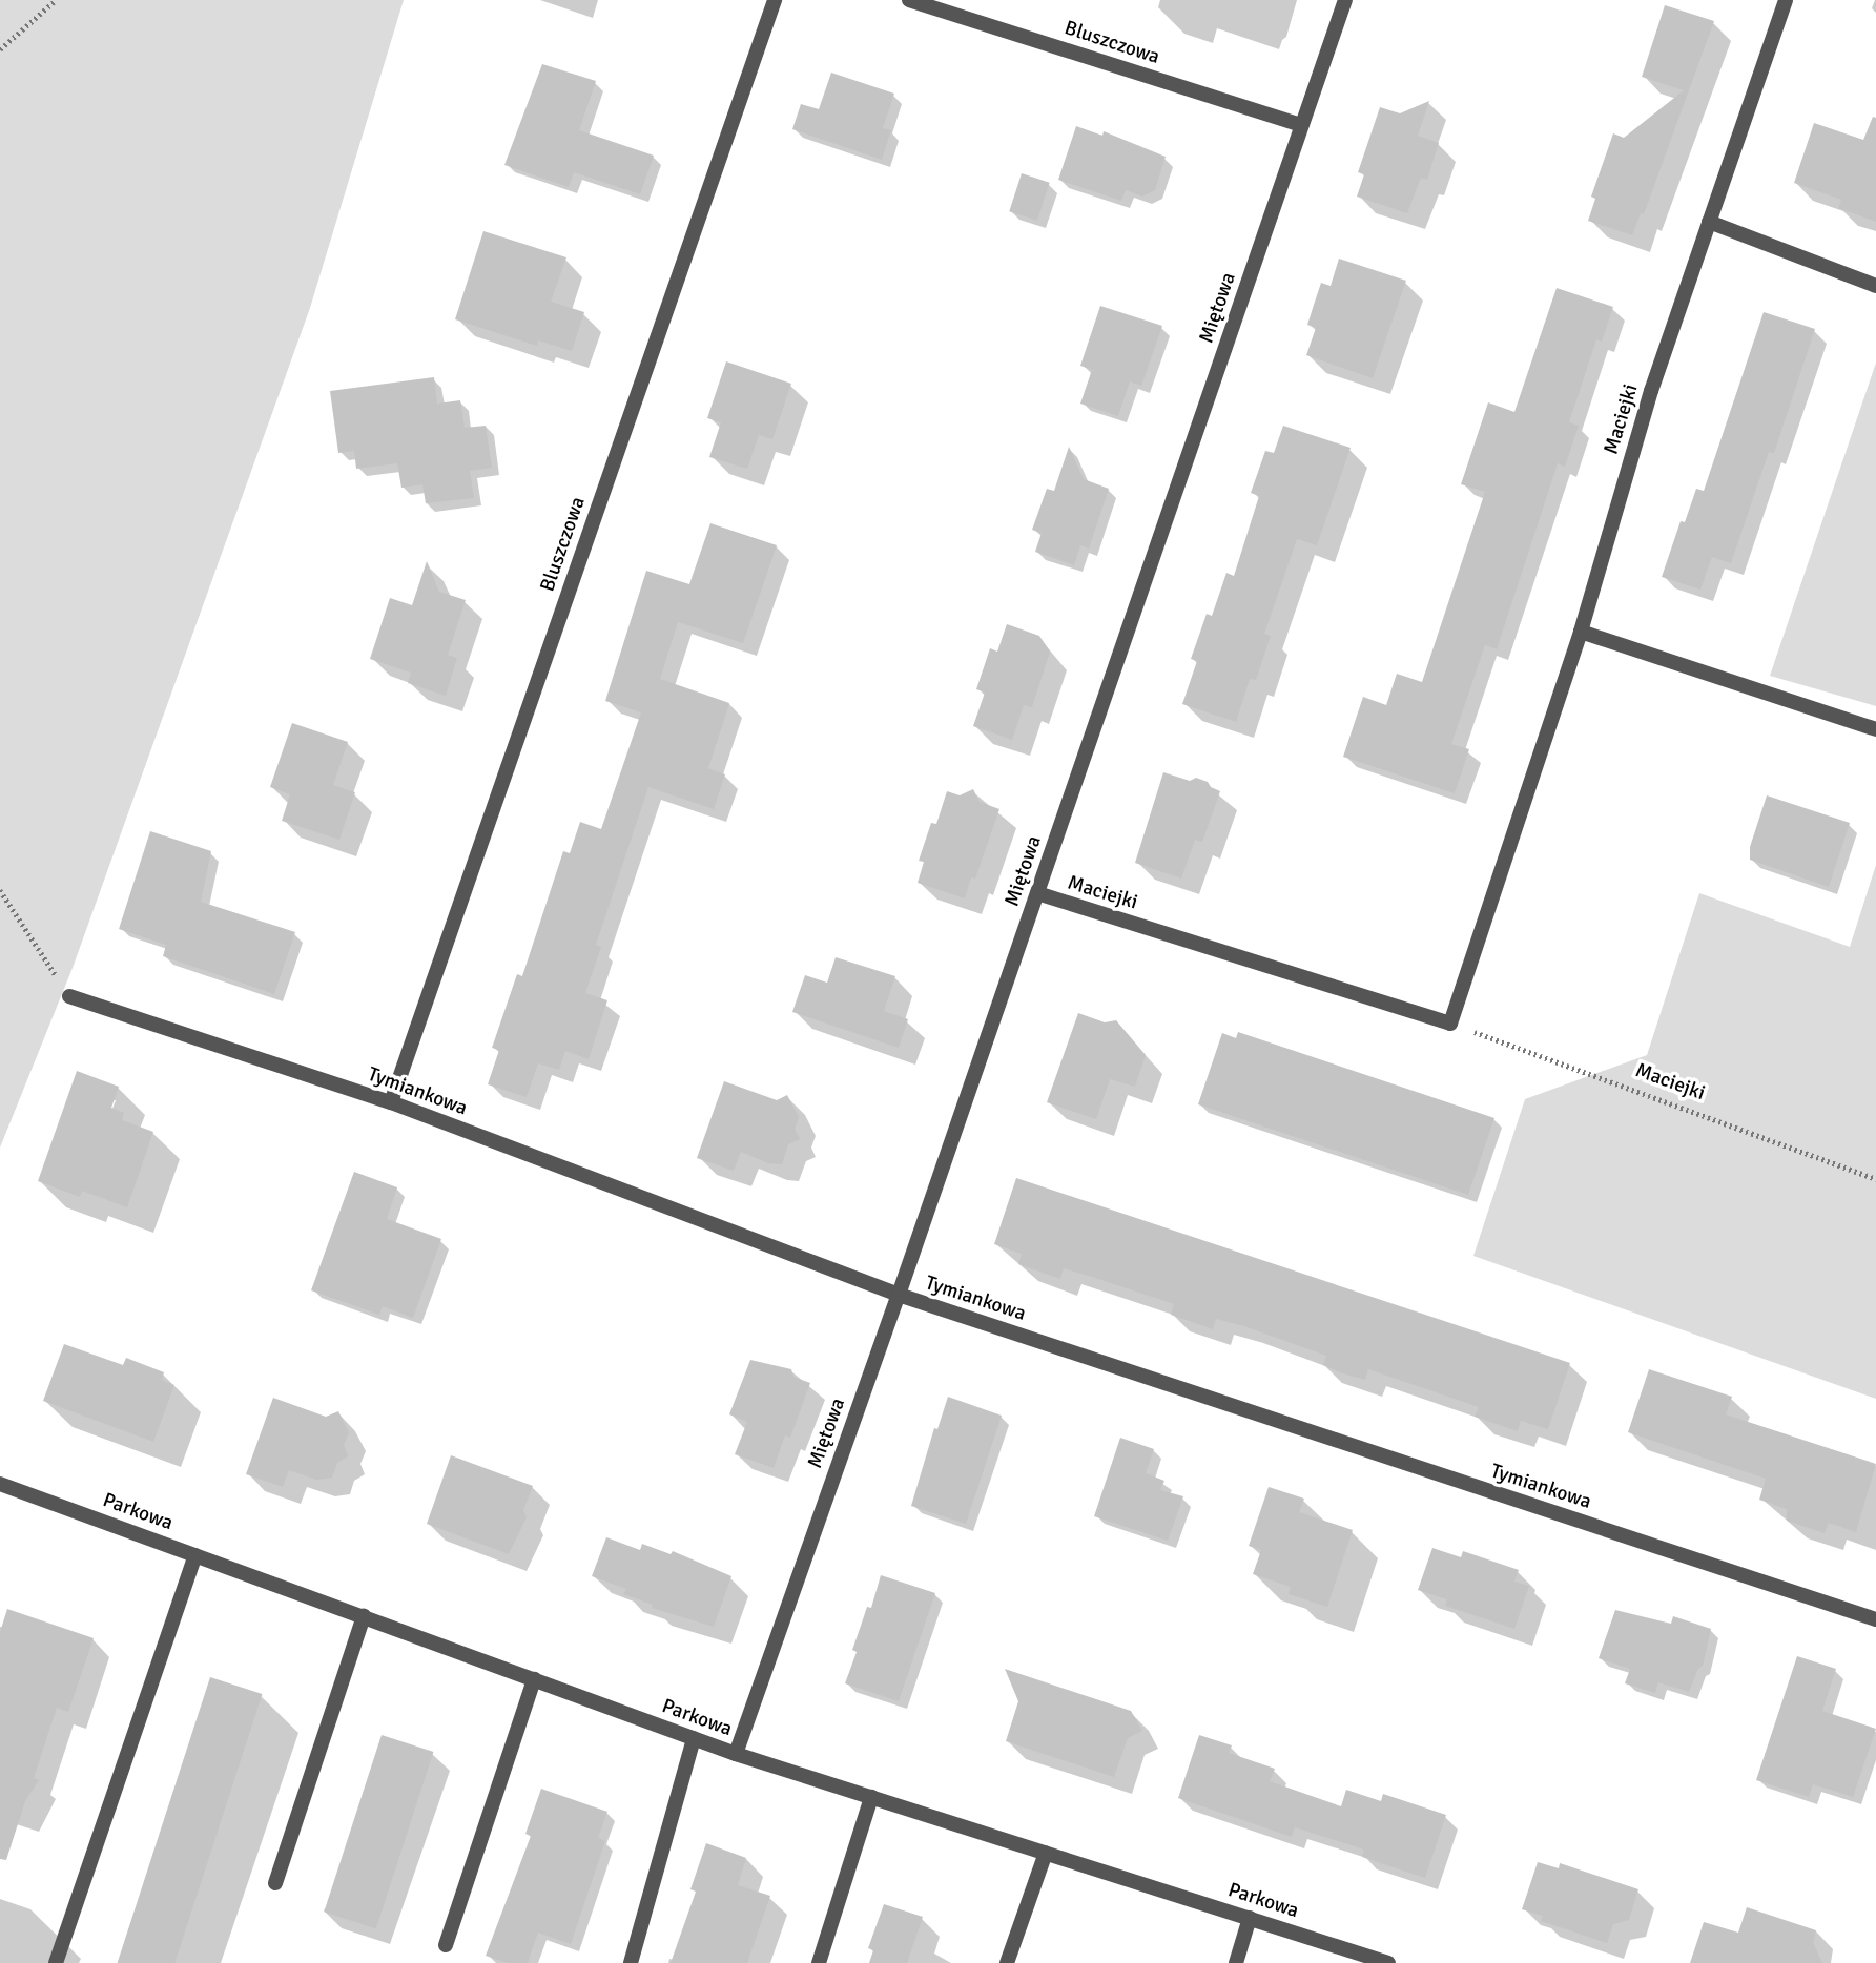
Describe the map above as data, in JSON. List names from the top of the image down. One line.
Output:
{"streets":{"street":["Bluszczowa","Miętowa","Maciejki","Tymiankowa","Parkowa"]},"crossings":[["Bluszczowa","Miętowa"],["Bluszczowa","Tymiankowa"],["Miętowa","Maciejki"],["Miętowa","Tymiankowa"],["Miętowa","Parkowa"]]}
